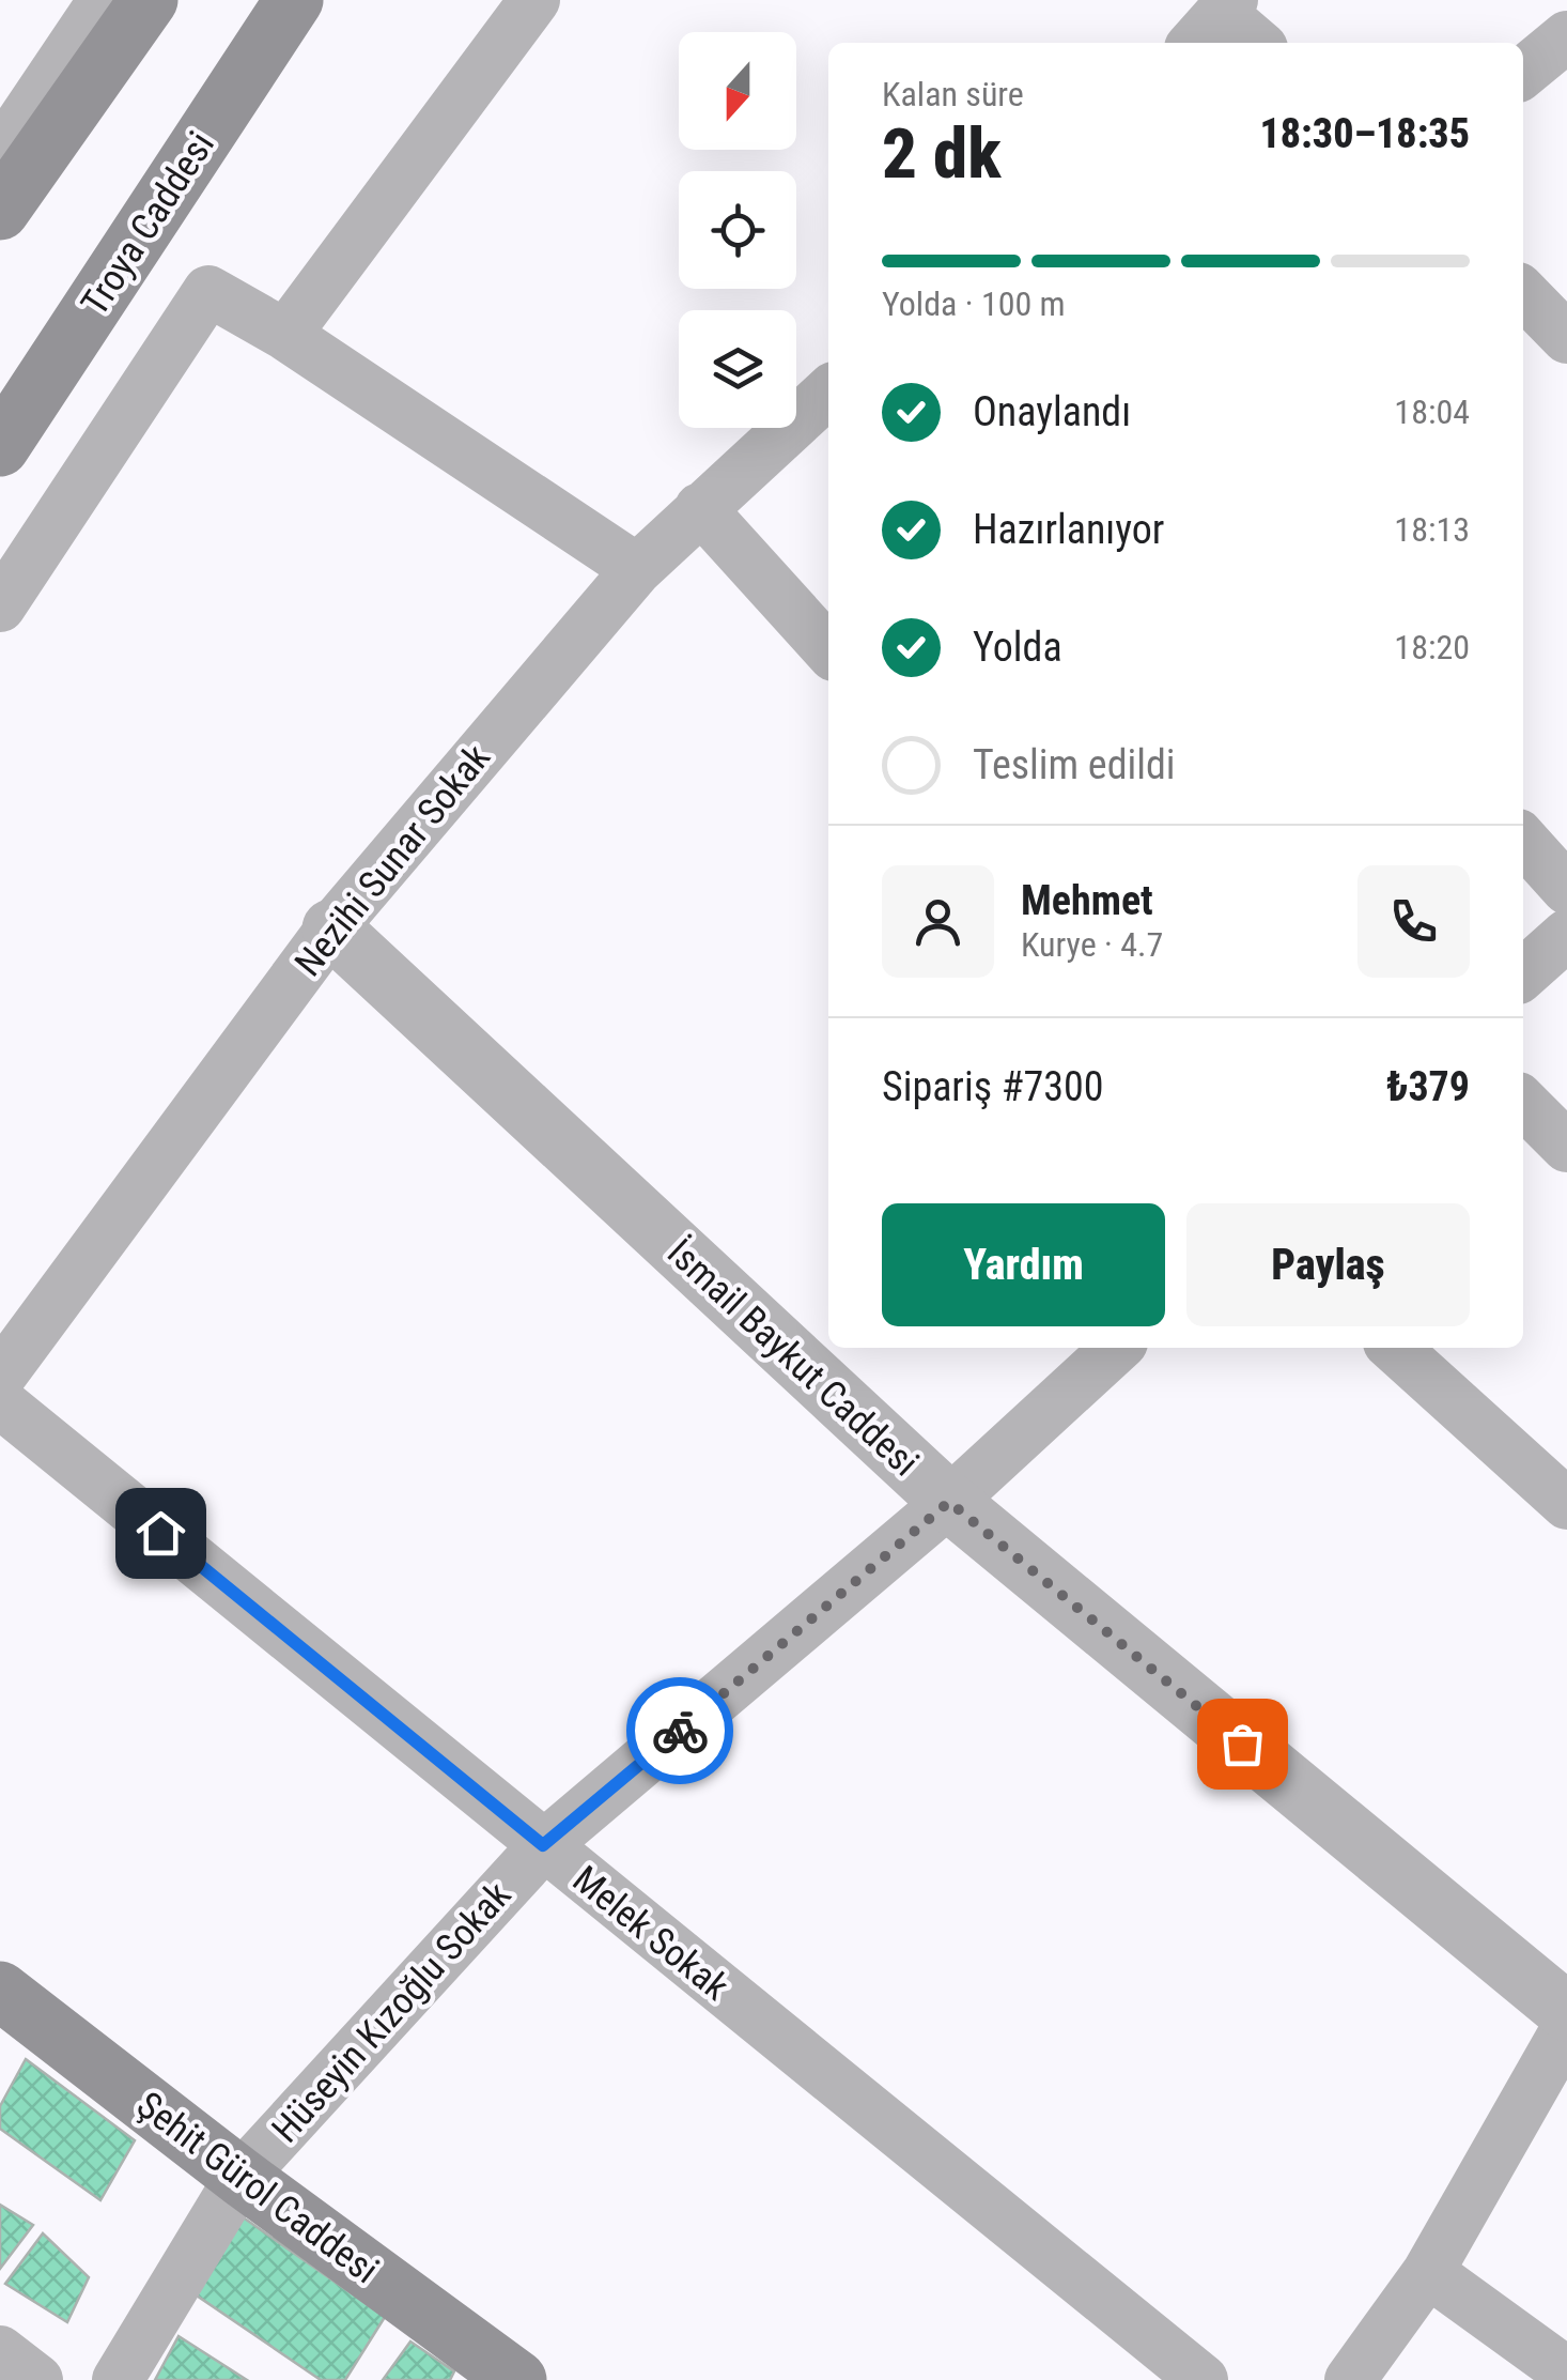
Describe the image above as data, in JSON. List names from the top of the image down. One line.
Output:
{"streets":{"main road":["Troya Caddesi","Şehit Gürol Caddesi"],"street":["Nezihi Sunar Sokak","İsmail Baykut Caddesi","Melek Sokak","Hüseyin Kızoğlu Sokak"]},"crossings":[["Nezihi Sunar Sokak","İsmail Baykut Caddesi"],["İsmail Baykut Caddesi","Hüseyin Kızoğlu Sokak"],["Melek Sokak","Hüseyin Kızoğlu Sokak"],["Hüseyin Kızoğlu Sokak","Şehit Gürol Caddesi"]],"north":"bottom","page":{"heading":["2 dk","Kalan süre","18:30–18:35"],"panel":["Mehmet","Kurye · 4.7","Sipariş #7300","₺379"],"bar":"Yolda · 100 m","list":[["Onaylandı","18:04"],["Hazırlanıyor","18:13"],["Yolda","18:20"],"Teslim edildi"],"buttons":["Yardım","Paylaş"]}}
